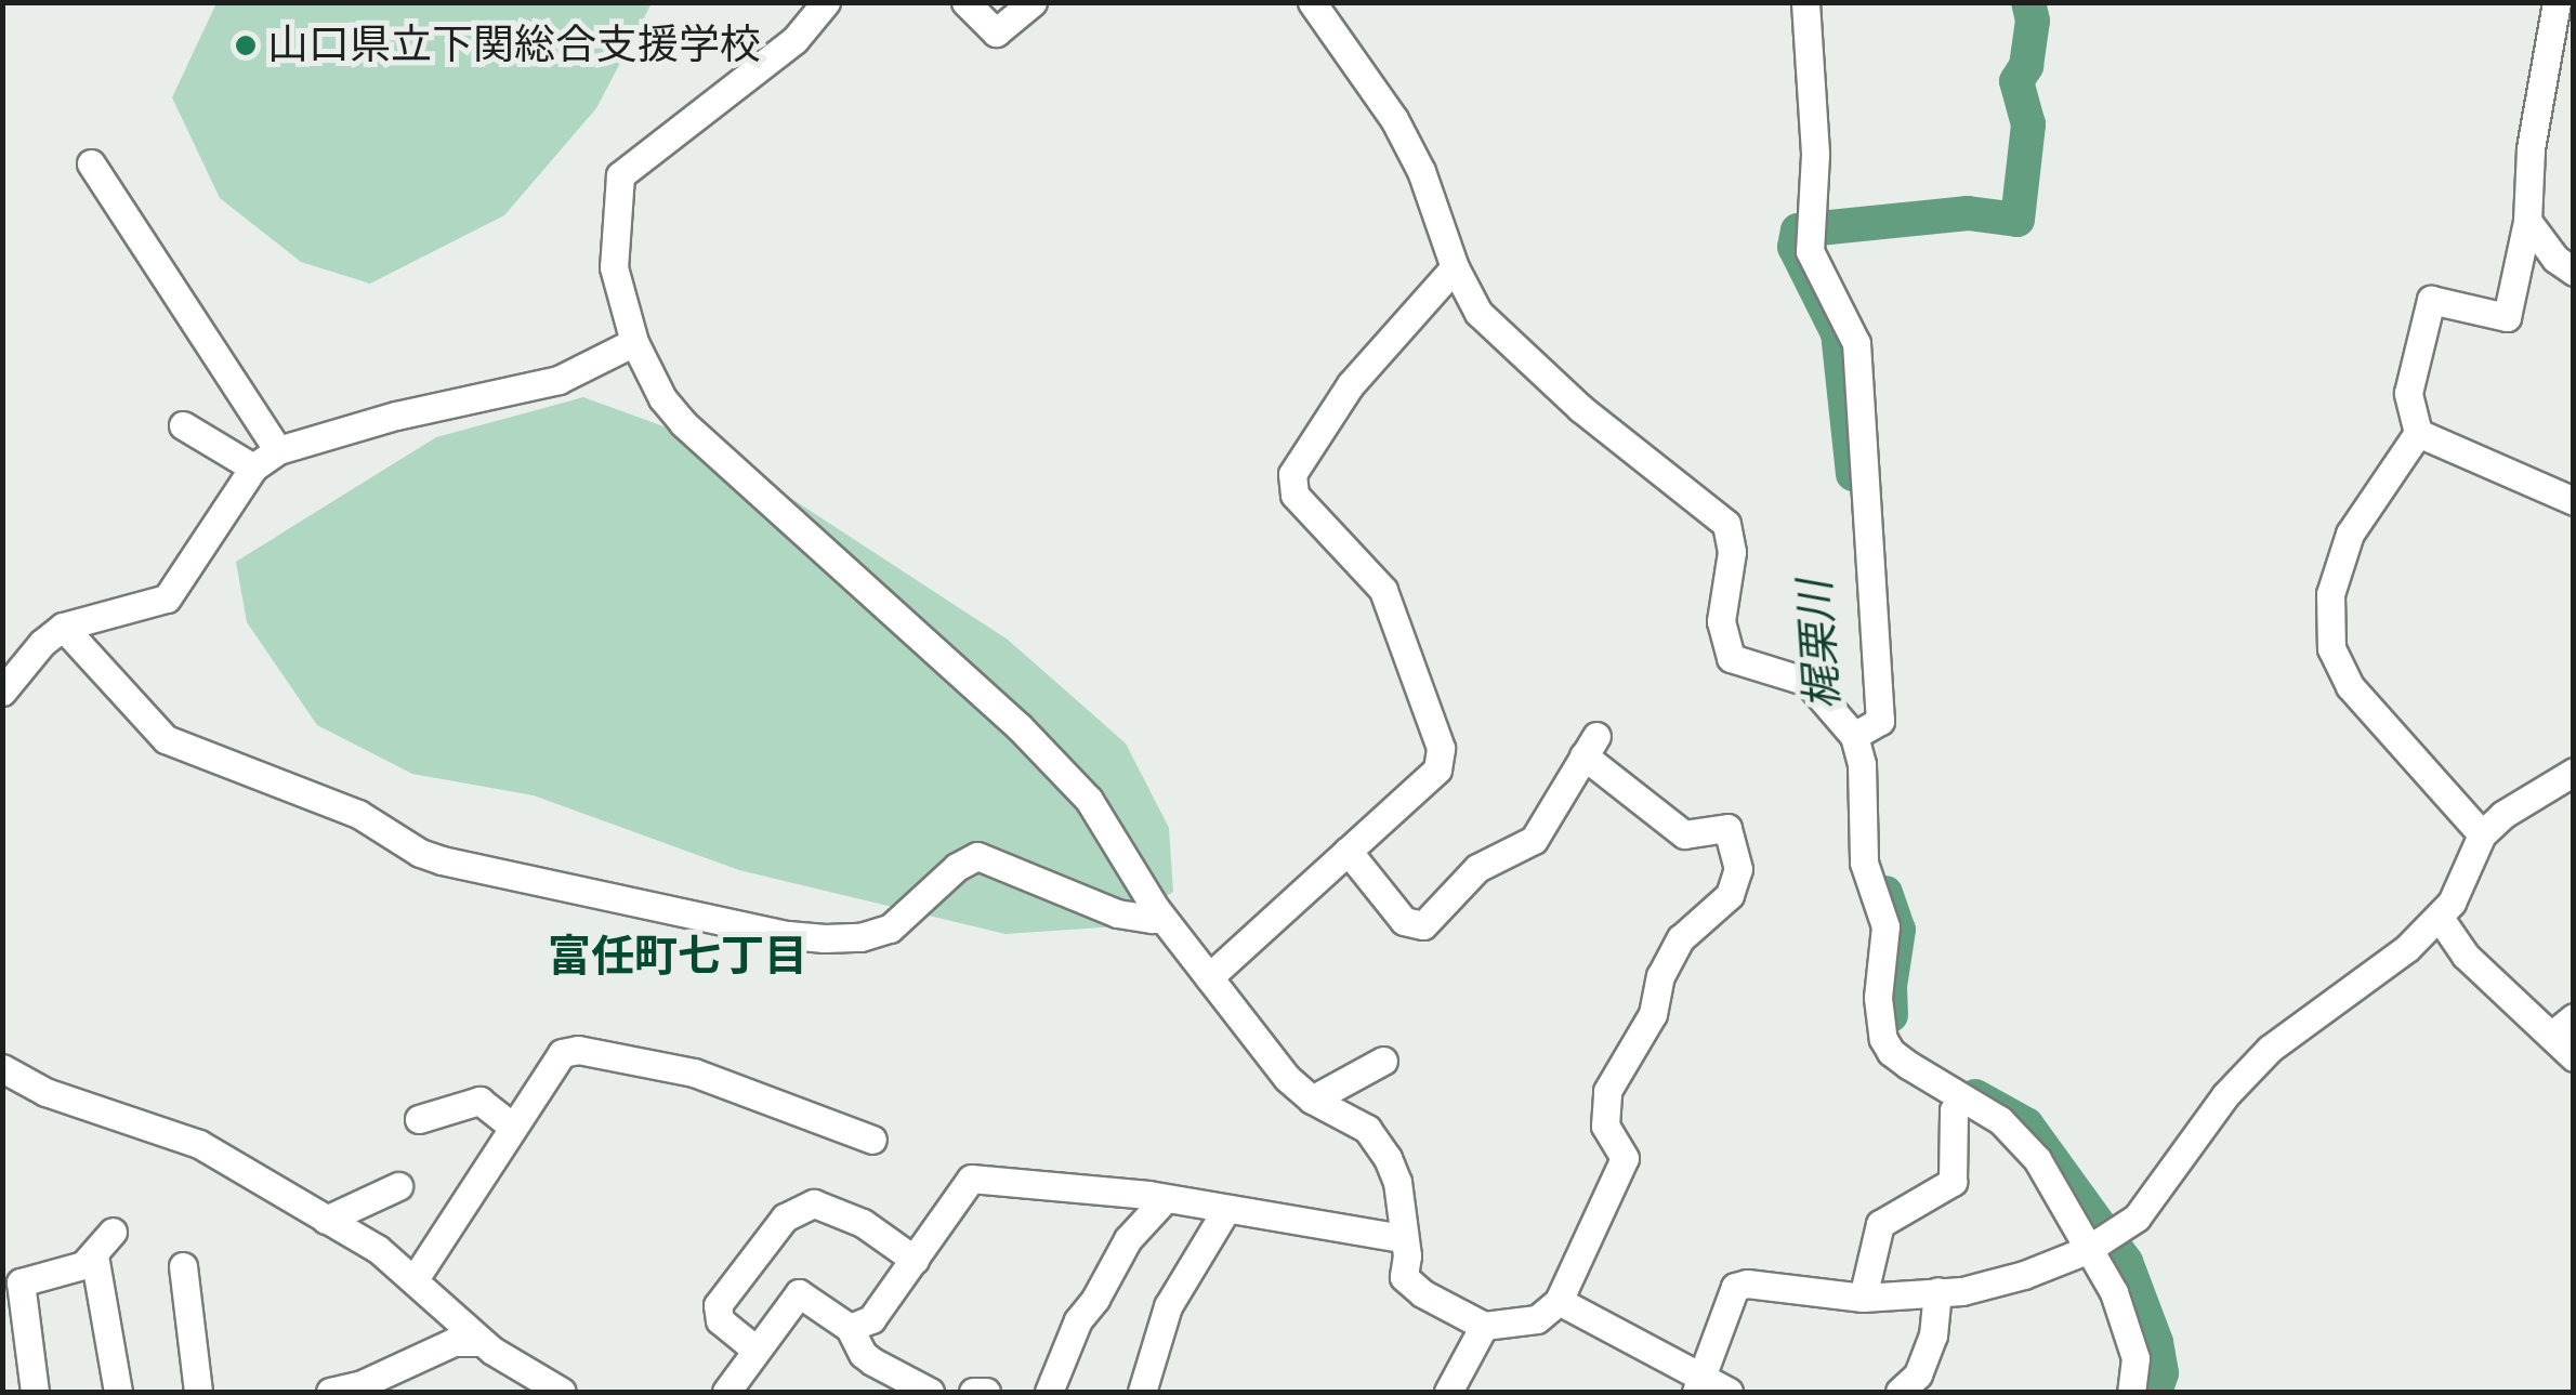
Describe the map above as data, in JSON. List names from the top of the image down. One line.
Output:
{"districts":["富任町七丁目"],"water":["梶栗川"],"places":["山口県立下関総合支援学校"]}
